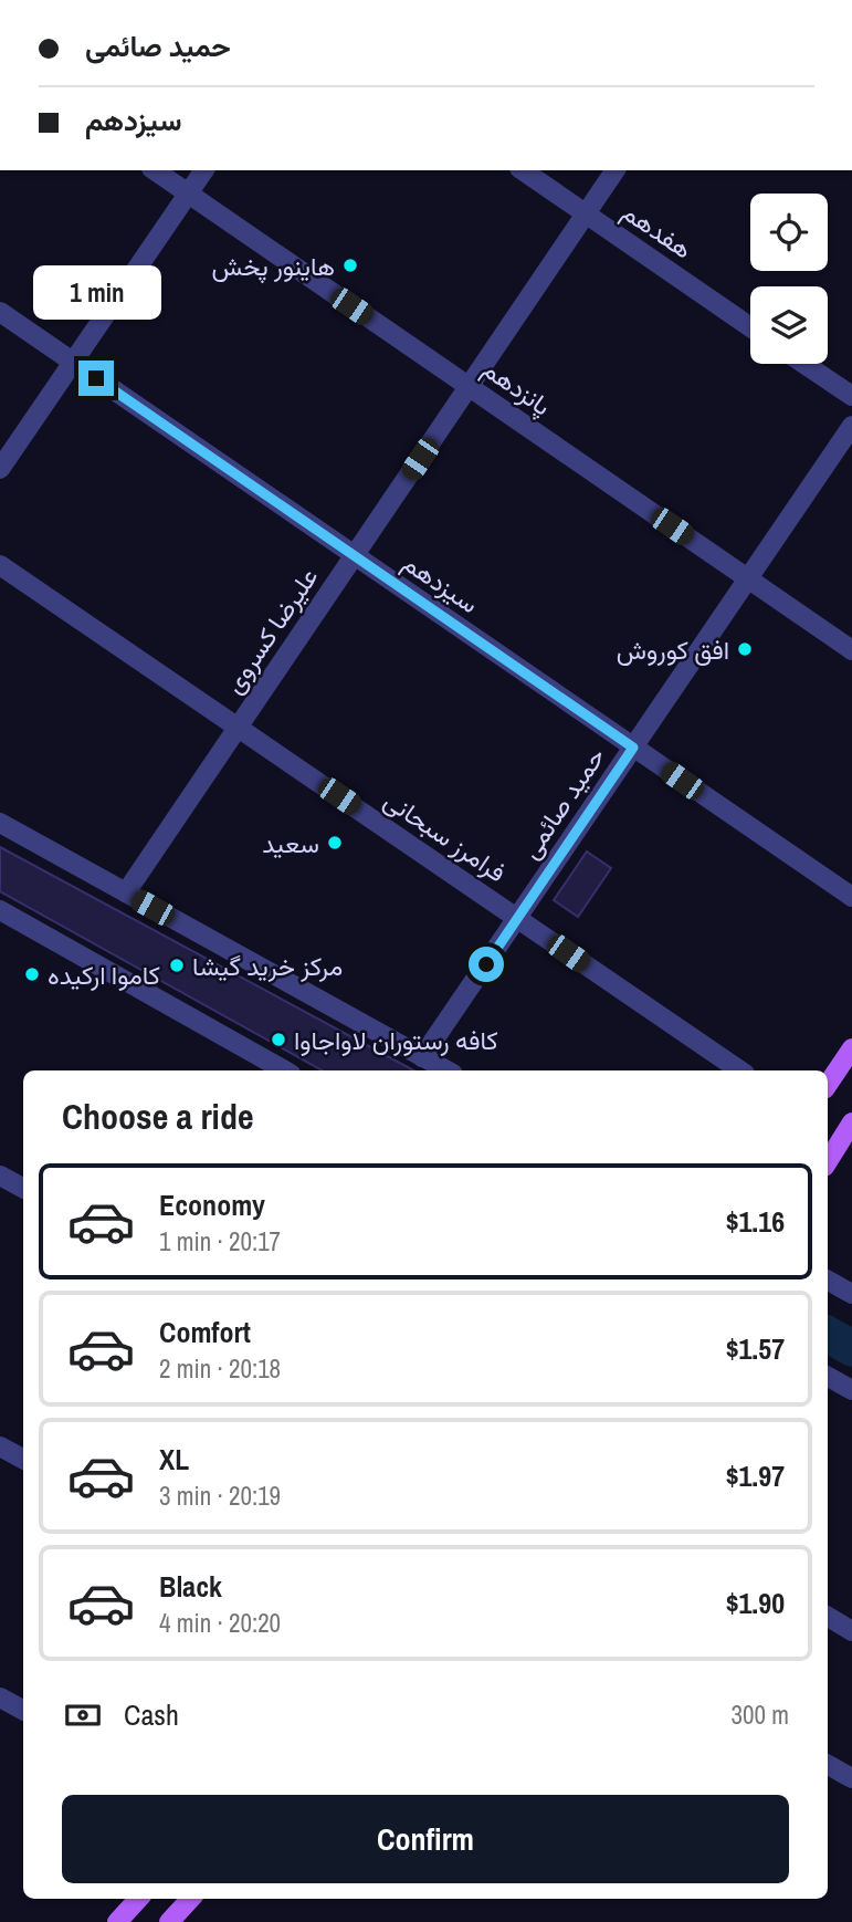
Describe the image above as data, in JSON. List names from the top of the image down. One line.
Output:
{"streets":{"street":["هفدهم","پانزدهم","سیزدهم","علیرضا کسروی","حمید صائمی","فرامرز سبحانی"]},"crossings":[["هفدهم","علیرضا کسروی"],["پانزدهم","علیرضا کسروی"],["پانزدهم","حمید صائمی"],["سیزدهم","علیرضا کسروی"],["سیزدهم","حمید صائمی"],["علیرضا کسروی","فرامرز سبحانی"],["حمید صائمی","فرامرز سبحانی"]],"places":["هاينور پخش","افق کوروش","سعید","مرکز خرید گیشا","کاموا ارکیده","کافه رستوران لاواجاوا"],"page":{"banner":["حمید صائمی","سیزدهم"],"bubble":"1 min","heading":"Choose a ride","list":[{"name":"Economy","note":"1 min · 20:17","value":"$1.16"},{"name":"Comfort","note":"2 min · 20:18","value":"$1.57"},{"name":"XL","note":"3 min · 20:19","value":"$1.97"},{"name":"Black","note":"4 min · 20:20","value":"$1.90"}],"pay":["Cash","300 m"],"buttons":"Confirm"}}
